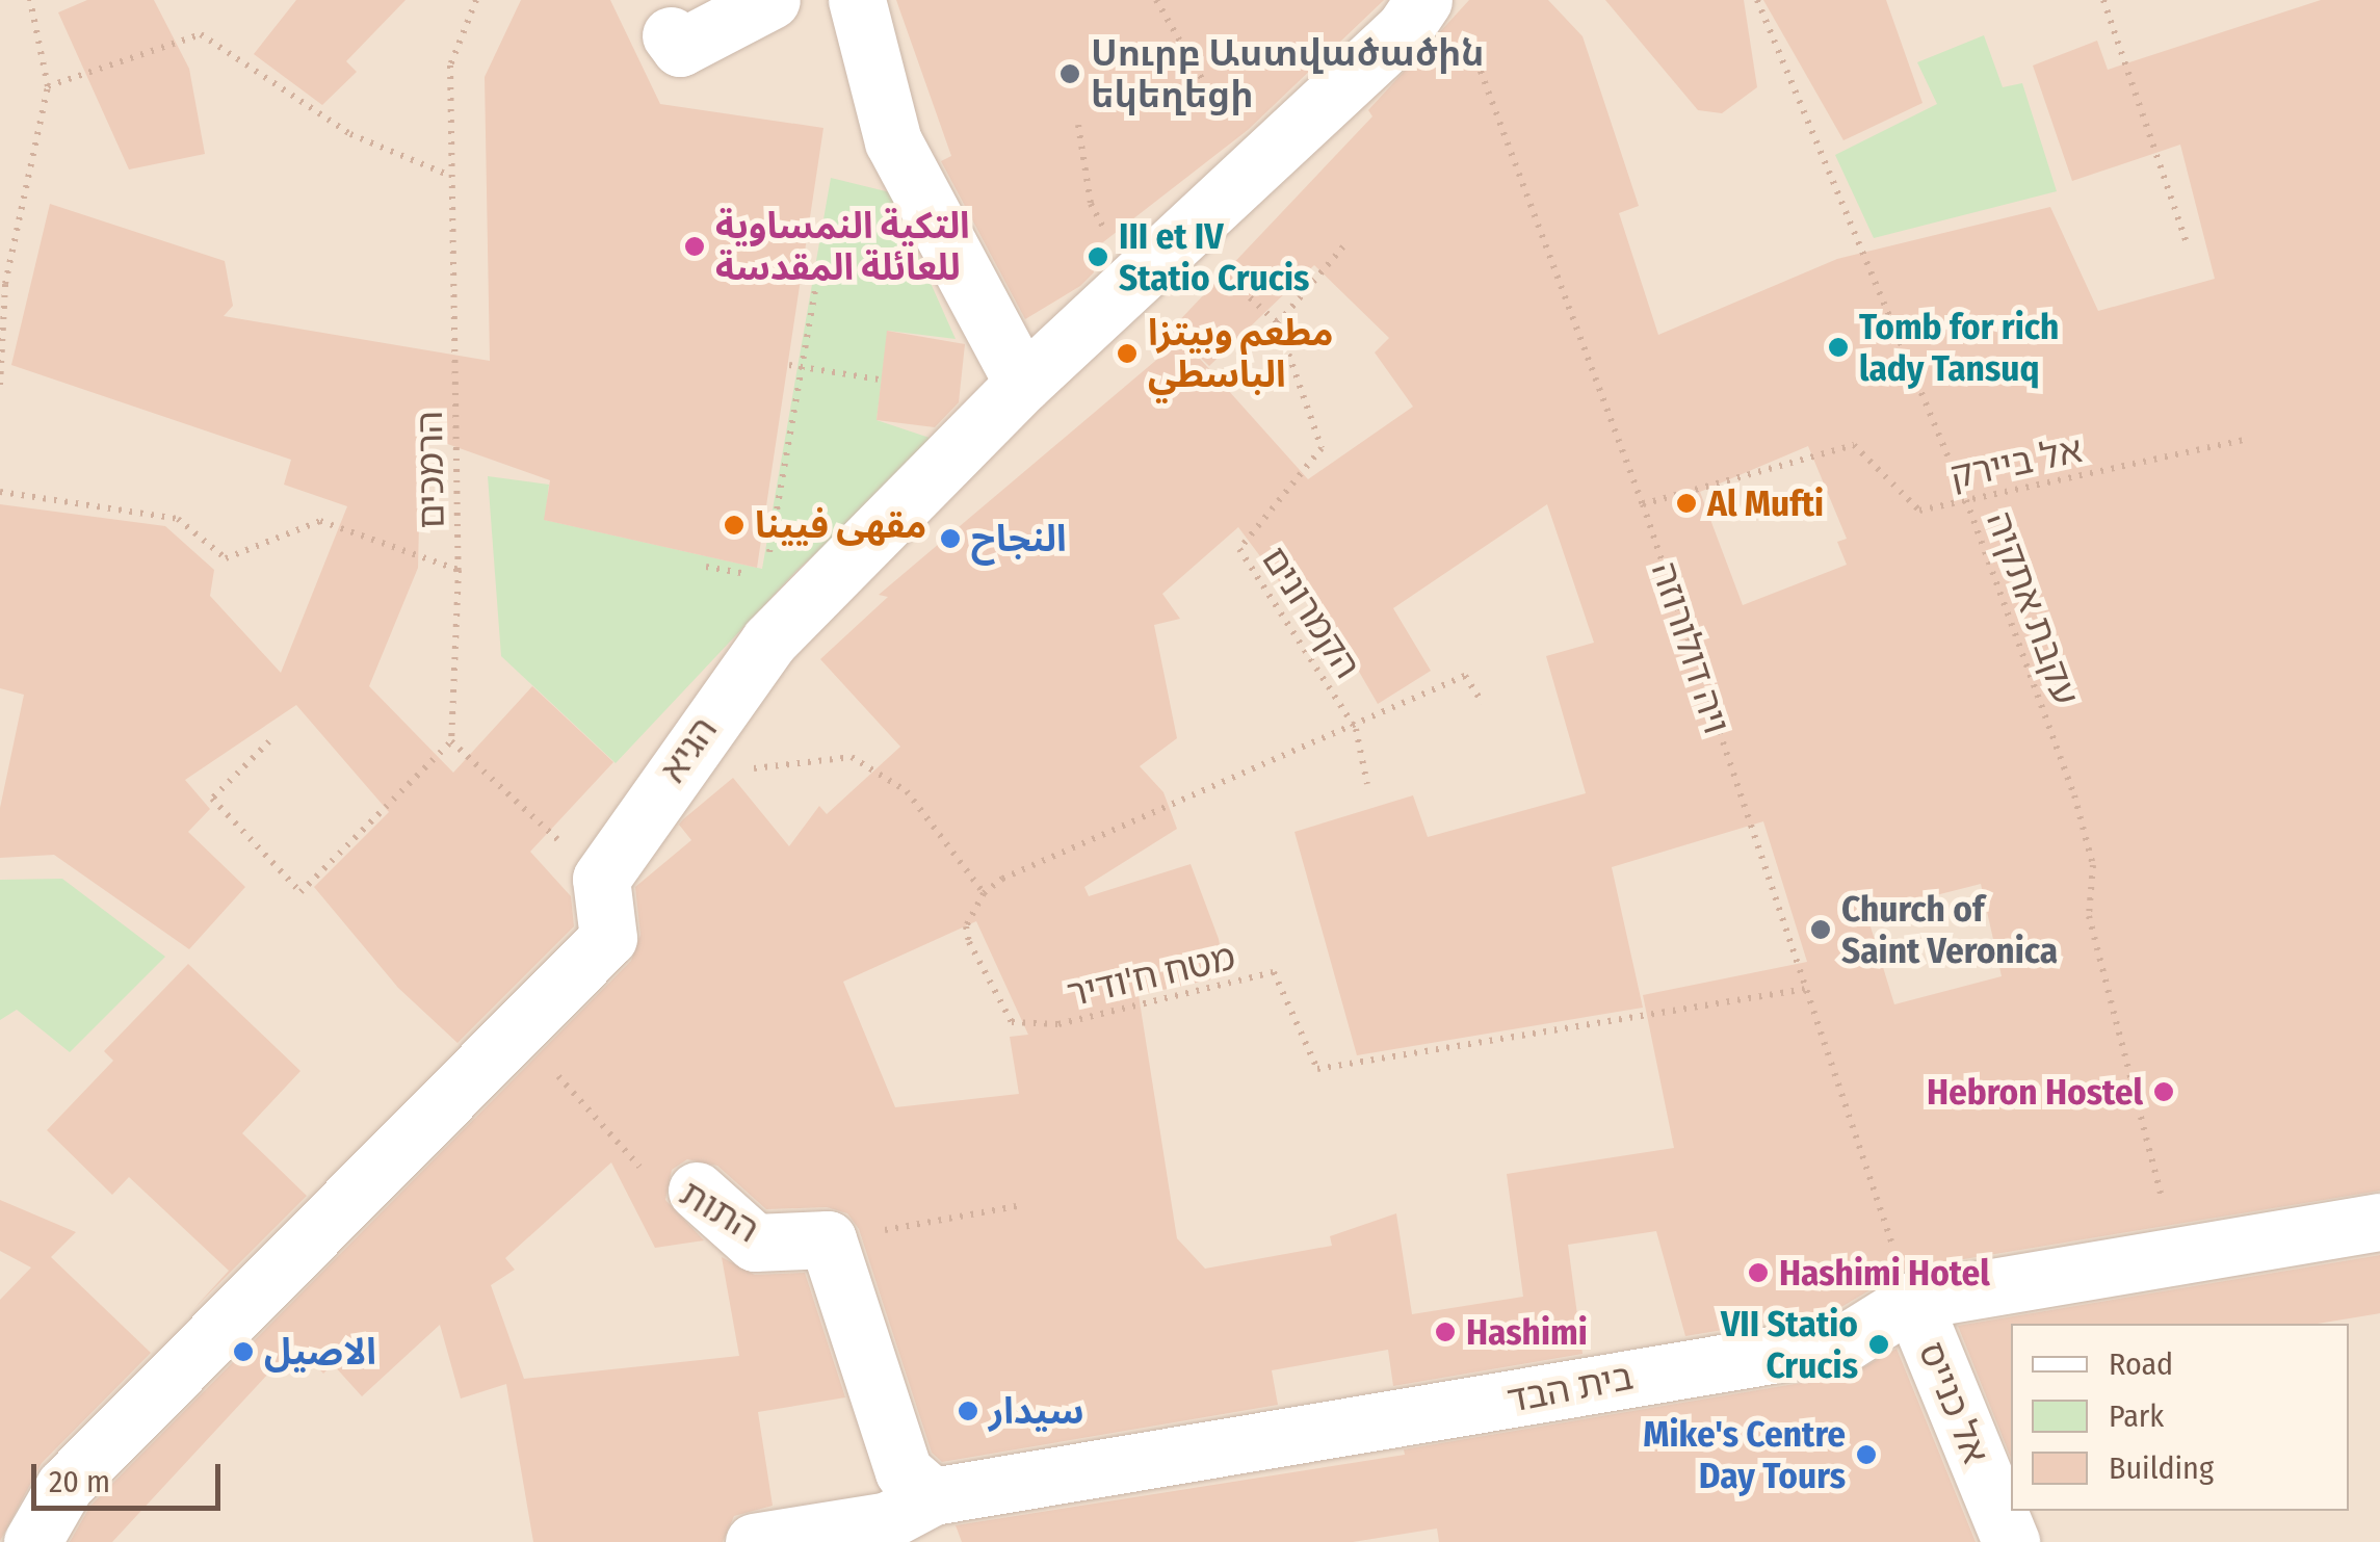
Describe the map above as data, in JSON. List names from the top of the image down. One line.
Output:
{"streets":{"street":["הגיא","התות","בית הבד","אל כנייס"],"path":["אל ביירק","הרמכים","עקבת אתקיה","הקמרונים","ויה דולורוזה","מטח ח'ודיר"]},"crossings":[["אל ביירק","עקבת אתקיה"],["אל ביירק","ויה דולורוזה"],["עקבת אתקיה","בית הבד"],["ויה דולורוזה","הגיא"],["ויה דולורוזה","מטח ח'ודיר"],["ויה דולורוזה","בית הבד"],["ויה דולורוזה","אל כנייס"],["בית הבד","אל כנייס"]],"places":["Սուրբ Աստվածածին եկեղեցի","التكية النمساوية للعائلة المقدسة","III et IV Statio Crucis","Tomb for rich lady Tansuq","مطعم وبيتزا الباسطي","Al Mufti","مقهى فيينا","النجاح","Church of Saint Veronica","Hebron Hostel","Hashimi Hotel","Hashimi","VII Statio Crucis","الاصيل","سيدار","Mike's Centre Day Tours"],"legend":["Road","Park","Building"],"scale_bar":"20 m"}
